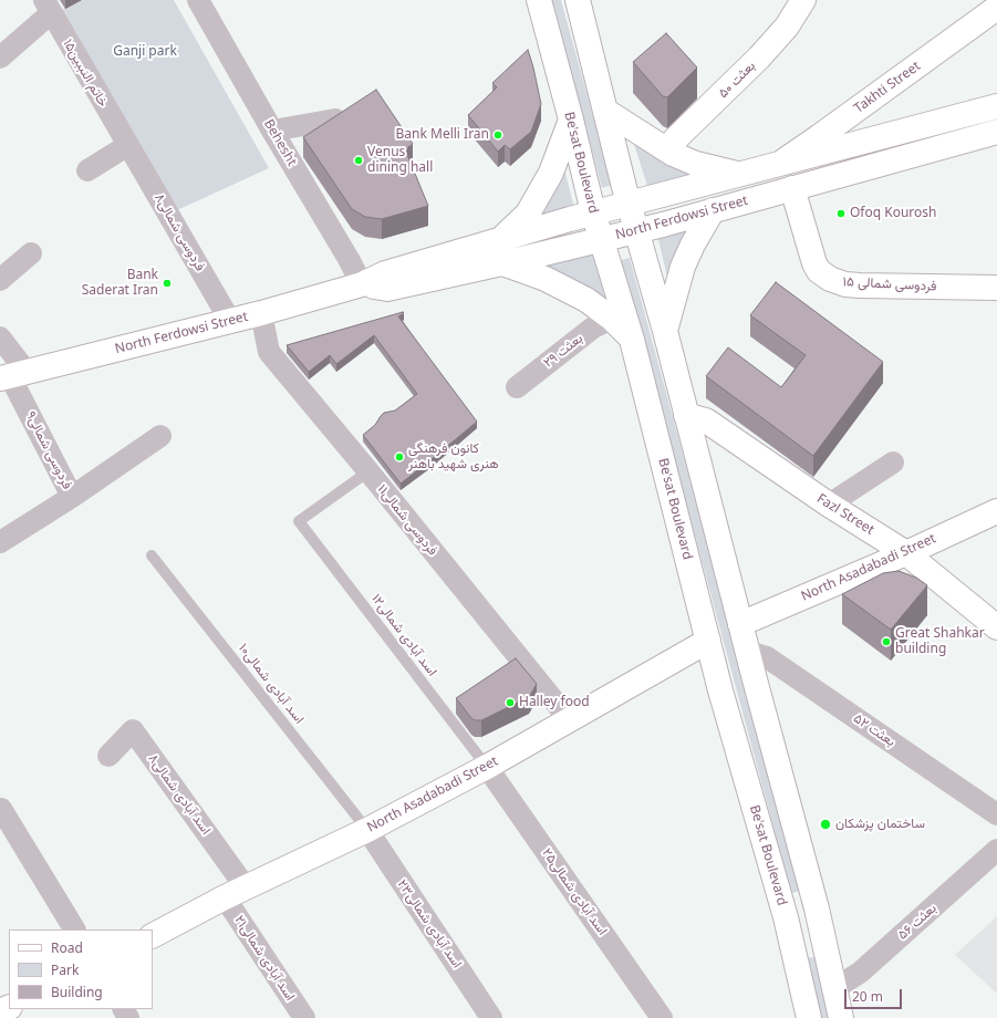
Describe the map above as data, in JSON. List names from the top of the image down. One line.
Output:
{"streets":{"main road":["بعثت ۵۰","Takhti Street","Be'sat Boulevard","North Ferdowsi Street","فردوسی شمالی ۱۵","Fazl Street","North Asadabadi Street"],"street":["خاتم النببین۱۵","Behesht","فردوسی شمالی۸","بعثت ۲۹","فردوسی شمالی۹","فردوسی شمالی۱۱","بعثت ۵۲","اسد آبادی شمالی۸","اسد آبادی شمالی۲۵","بعثت ۵۶","اسد آبادی شمالی۲۳","اسد آبادی شمالی۲۱"],"lane":["اسد آبادی شمالی۱۲","اسد آبادی شمالی۱۰"]},"crossings":[["خاتم النببین۱۵","فردوسی شمالی۸"],["Takhti Street","North Ferdowsi Street"],["Behesht","North Ferdowsi Street"],["Be'sat Boulevard","North Ferdowsi Street"],["Be'sat Boulevard","North Asadabadi Street"],["North Ferdowsi Street","فردوسی شمالی۸"],["North Ferdowsi Street","فردوسی شمالی ۱۵"],["North Ferdowsi Street","فردوسی شمالی۹"],["North Ferdowsi Street","فردوسی شمالی۱۱"],["Fazl Street","North Asadabadi Street"],["فردوسی شمالی۱۱","North Asadabadi Street"],["فردوسی شمالی۱۱","اسد آبادی شمالی۱۲"],["North Asadabadi Street","اسد آبادی شمالی۱۲"],["North Asadabadi Street","اسد آبادی شمالی۱۰"],["North Asadabadi Street","اسد آبادی شمالی۸"],["North Asadabadi Street","اسد آبادی شمالی۲۵"],["North Asadabadi Street","اسد آبادی شمالی۲۳"],["North Asadabadi Street","اسد آبادی شمالی۲۱"],["اسد آبادی شمالی۱۲","اسد آبادی شمالی۲۵"],["اسد آبادی شمالی۱۰","اسد آبادی شمالی۲۳"],["اسد آبادی شمالی۸","اسد آبادی شمالی۲۱"]],"parks":["Ganji park"],"places":["Bank Melli Iran","Venus dining hall","Ofoq Kourosh","Bank Saderat Iran","کانون فرهنگی هنری شهید باهنر","Great Shahkar building","Halley food","ساختمان پزشکان"],"legend":["Road","Park","Building"],"scale_bar":"20 m"}
